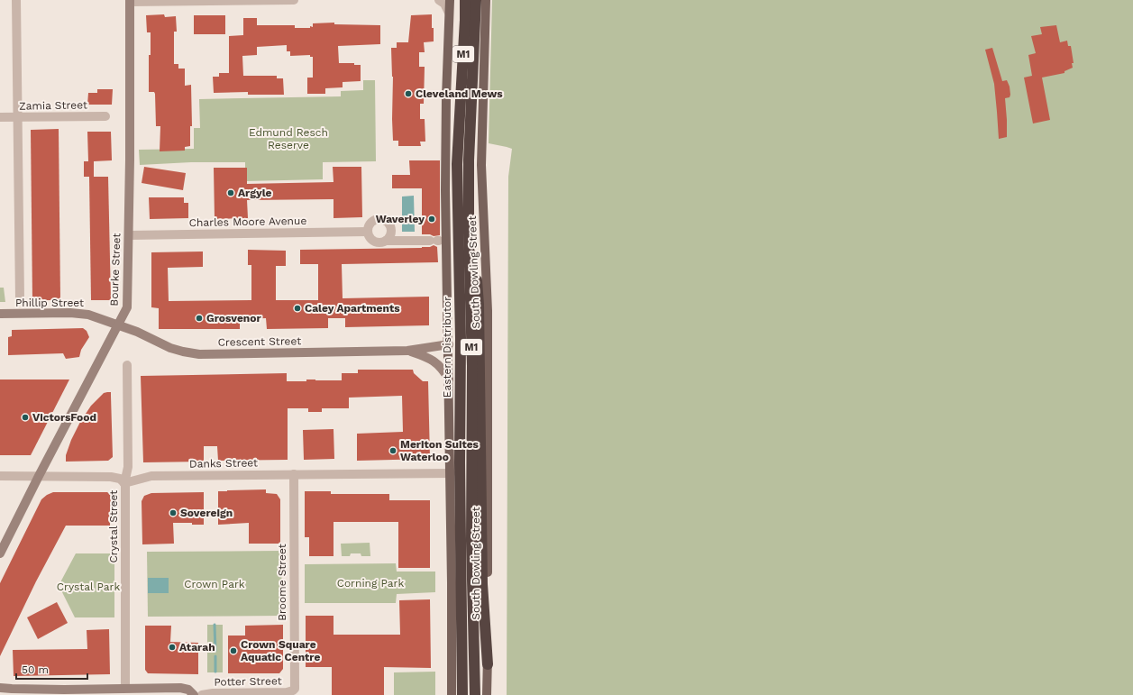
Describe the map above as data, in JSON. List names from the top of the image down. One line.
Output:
{"streets":{"highway":["M1","Eastern Distributor"],"main road":["Bourke Street","South Dowling Street","Phillip Street","Crescent Street"],"street":["Zamia Street","Charles Moore Avenue","Danks Street","Crystal Street","Broome Street","Potter Street"]},"crossings":[["Charles Moore Avenue","Bourke Street"],["Bourke Street","Phillip Street"],["Bourke Street","Crescent Street"],["Phillip Street","Crescent Street"],["Danks Street","Crystal Street"],["Danks Street","Broome Street"],["Broome Street","Potter Street"]],"parks":["Edmund Resch Reserve","Corning Park","Crown Park","Crystal Park"],"places":["Cleveland Mews","Argyle","Waverley","Caley Apartments","Grosvenor","VictorsFood","Meriton Suites Waterloo","Sovereign","Atarah","Crown Square Aquatic Centre"],"scale_bar":"50 m"}
